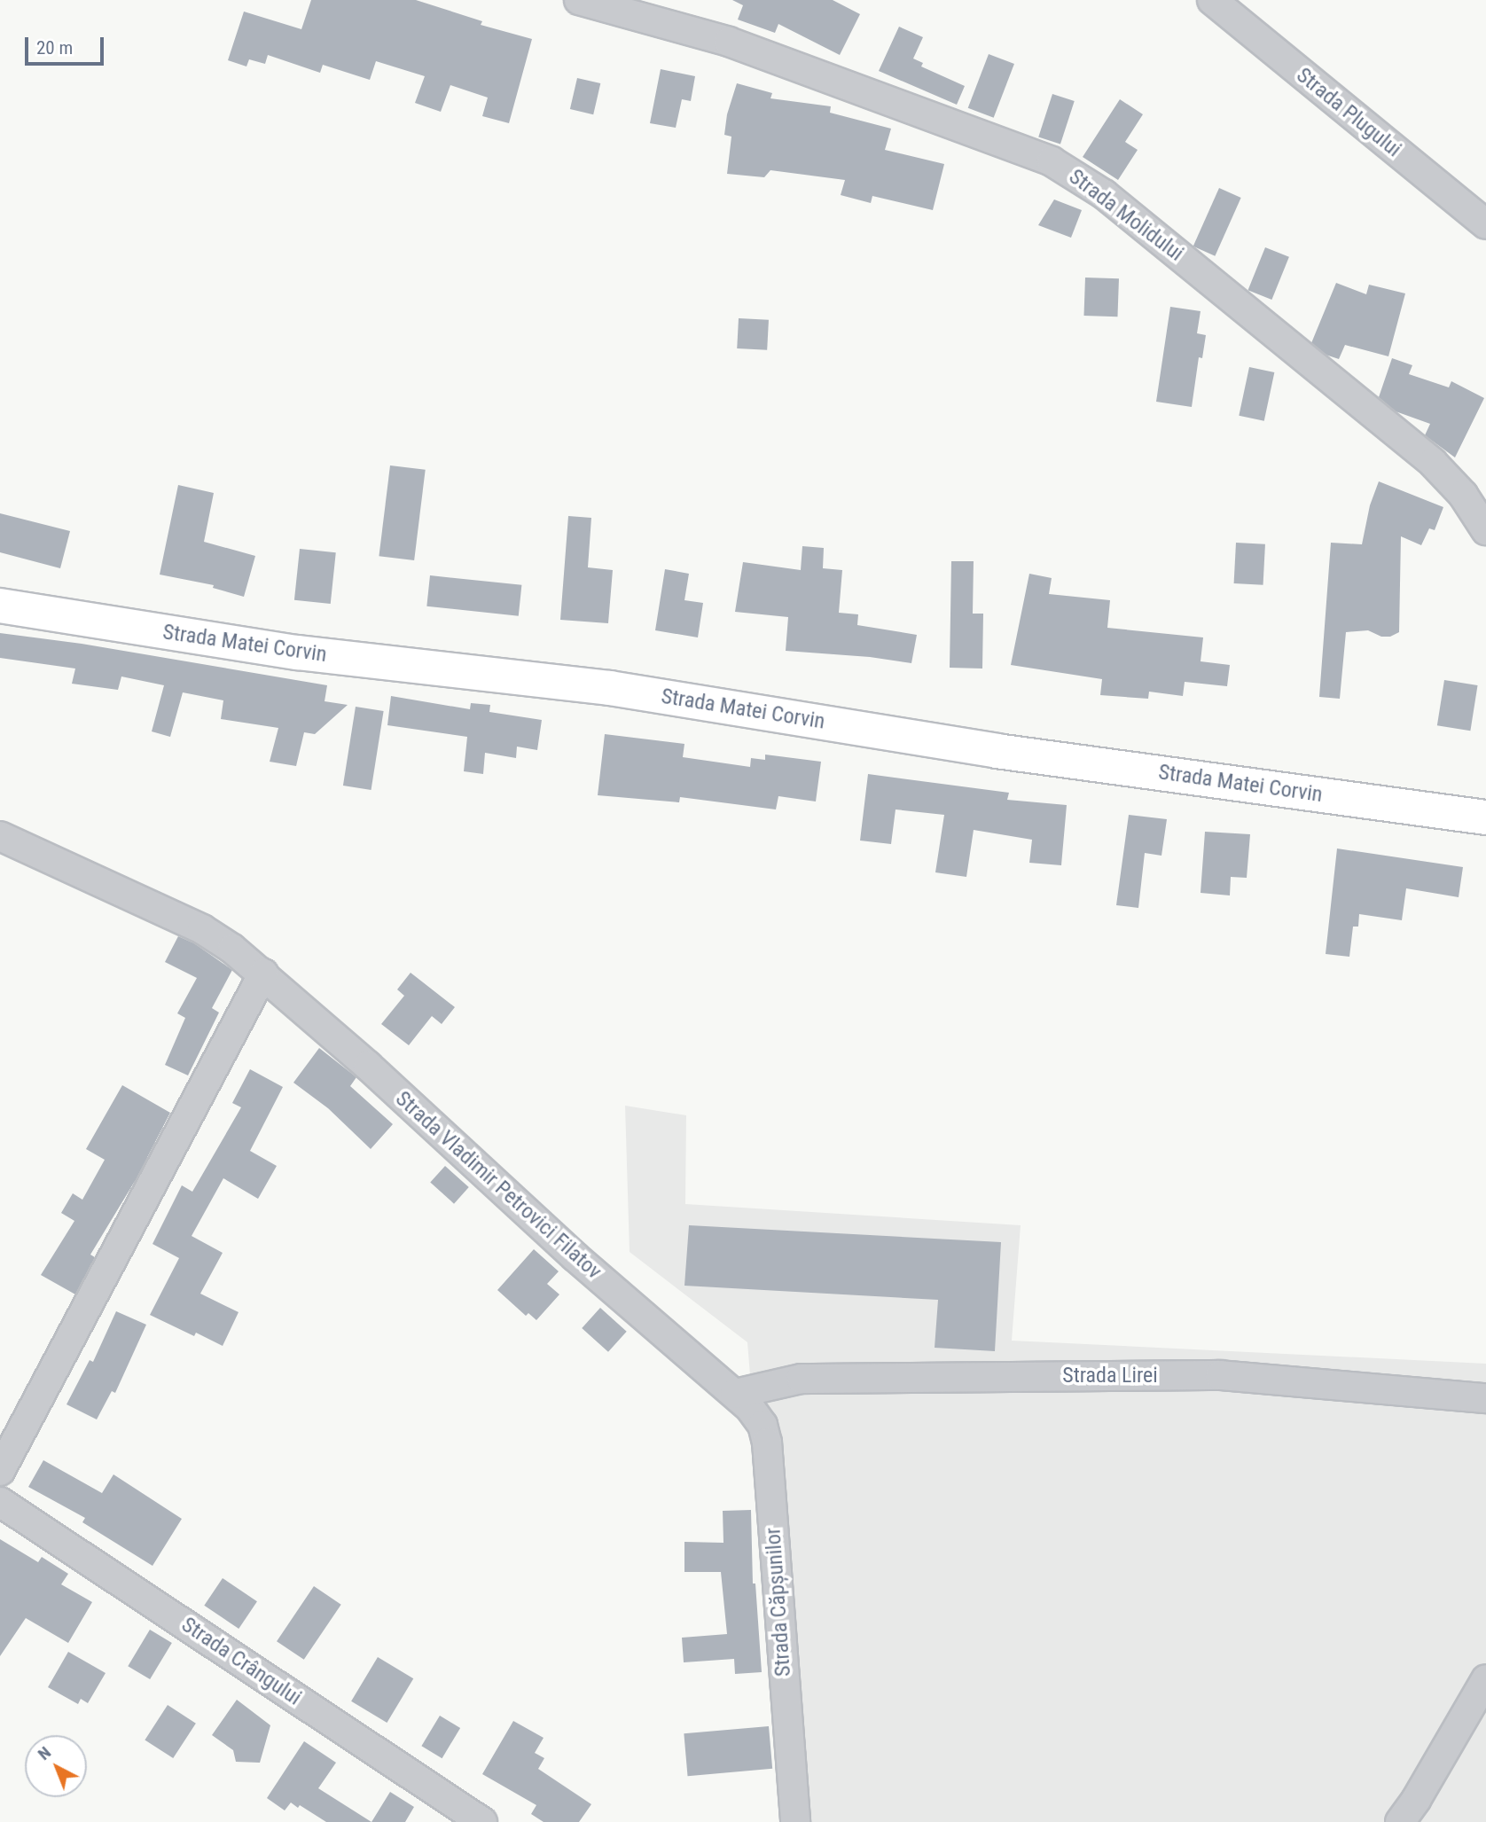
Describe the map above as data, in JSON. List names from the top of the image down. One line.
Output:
{"streets":{"main road":["Strada Matei Corvin"],"street":["Strada Plugului","Strada Molidului","Strada Vladimir Petrovici Filatov","Strada Lirei","Strada Căpșunilor","Strada Crângului"]},"crossings":[["Strada Vladimir Petrovici Filatov","Strada Lirei"],["Strada Vladimir Petrovici Filatov","Strada Căpșunilor"],["Strada Lirei","Strada Căpșunilor"]],"scale_bar":"20 m","north":"top left"}
